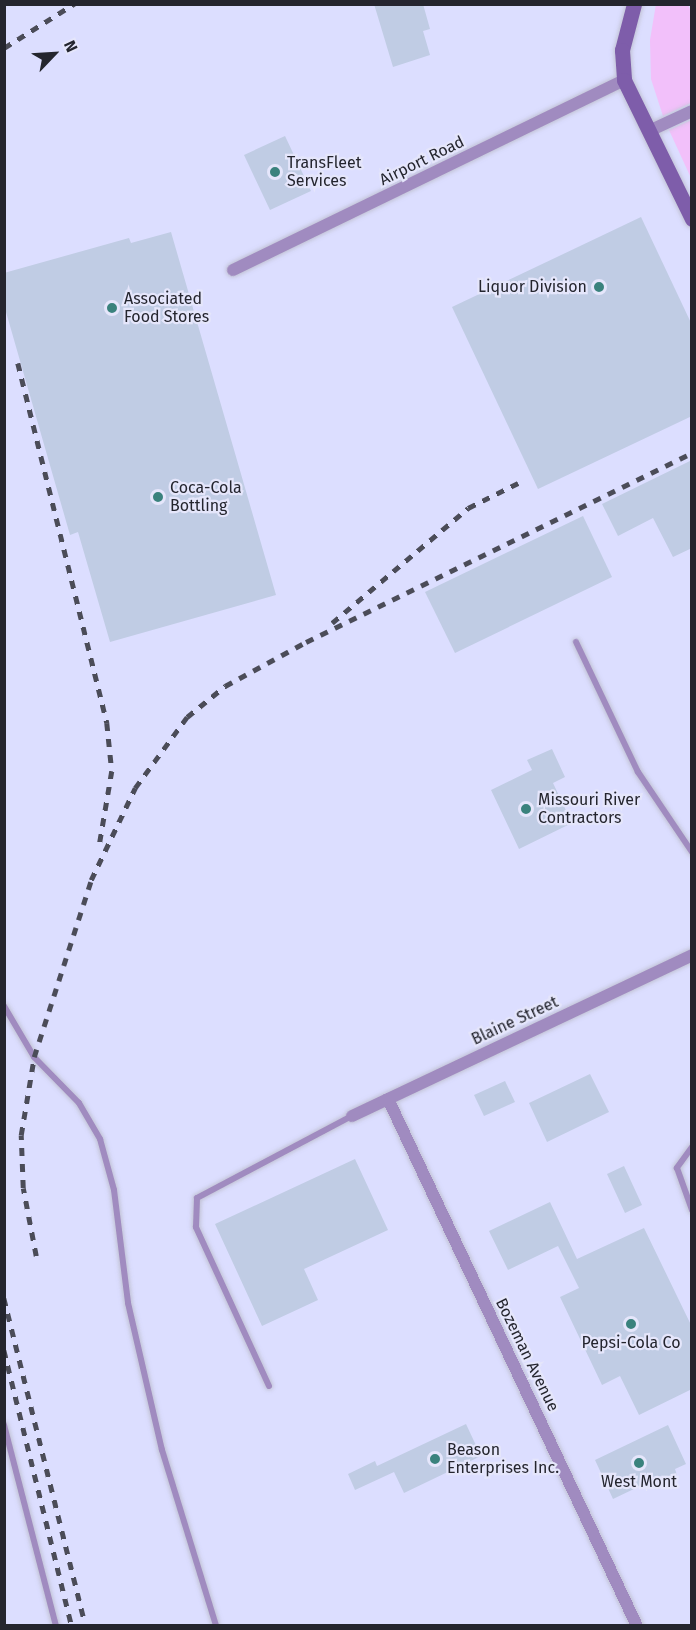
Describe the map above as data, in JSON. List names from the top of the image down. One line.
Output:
{"streets":{"street":["Airport Road","Blaine Street","Bozeman Avenue"]},"crossings":[["Blaine Street","Bozeman Avenue"]],"places":["TransFleet Services","Liquor Division","Associated Food Stores","Coca-Cola Bottling","Missouri River Contractors","Pepsi-Cola Co","Beason Enterprises Inc.","West Mont"],"north":"top right"}
